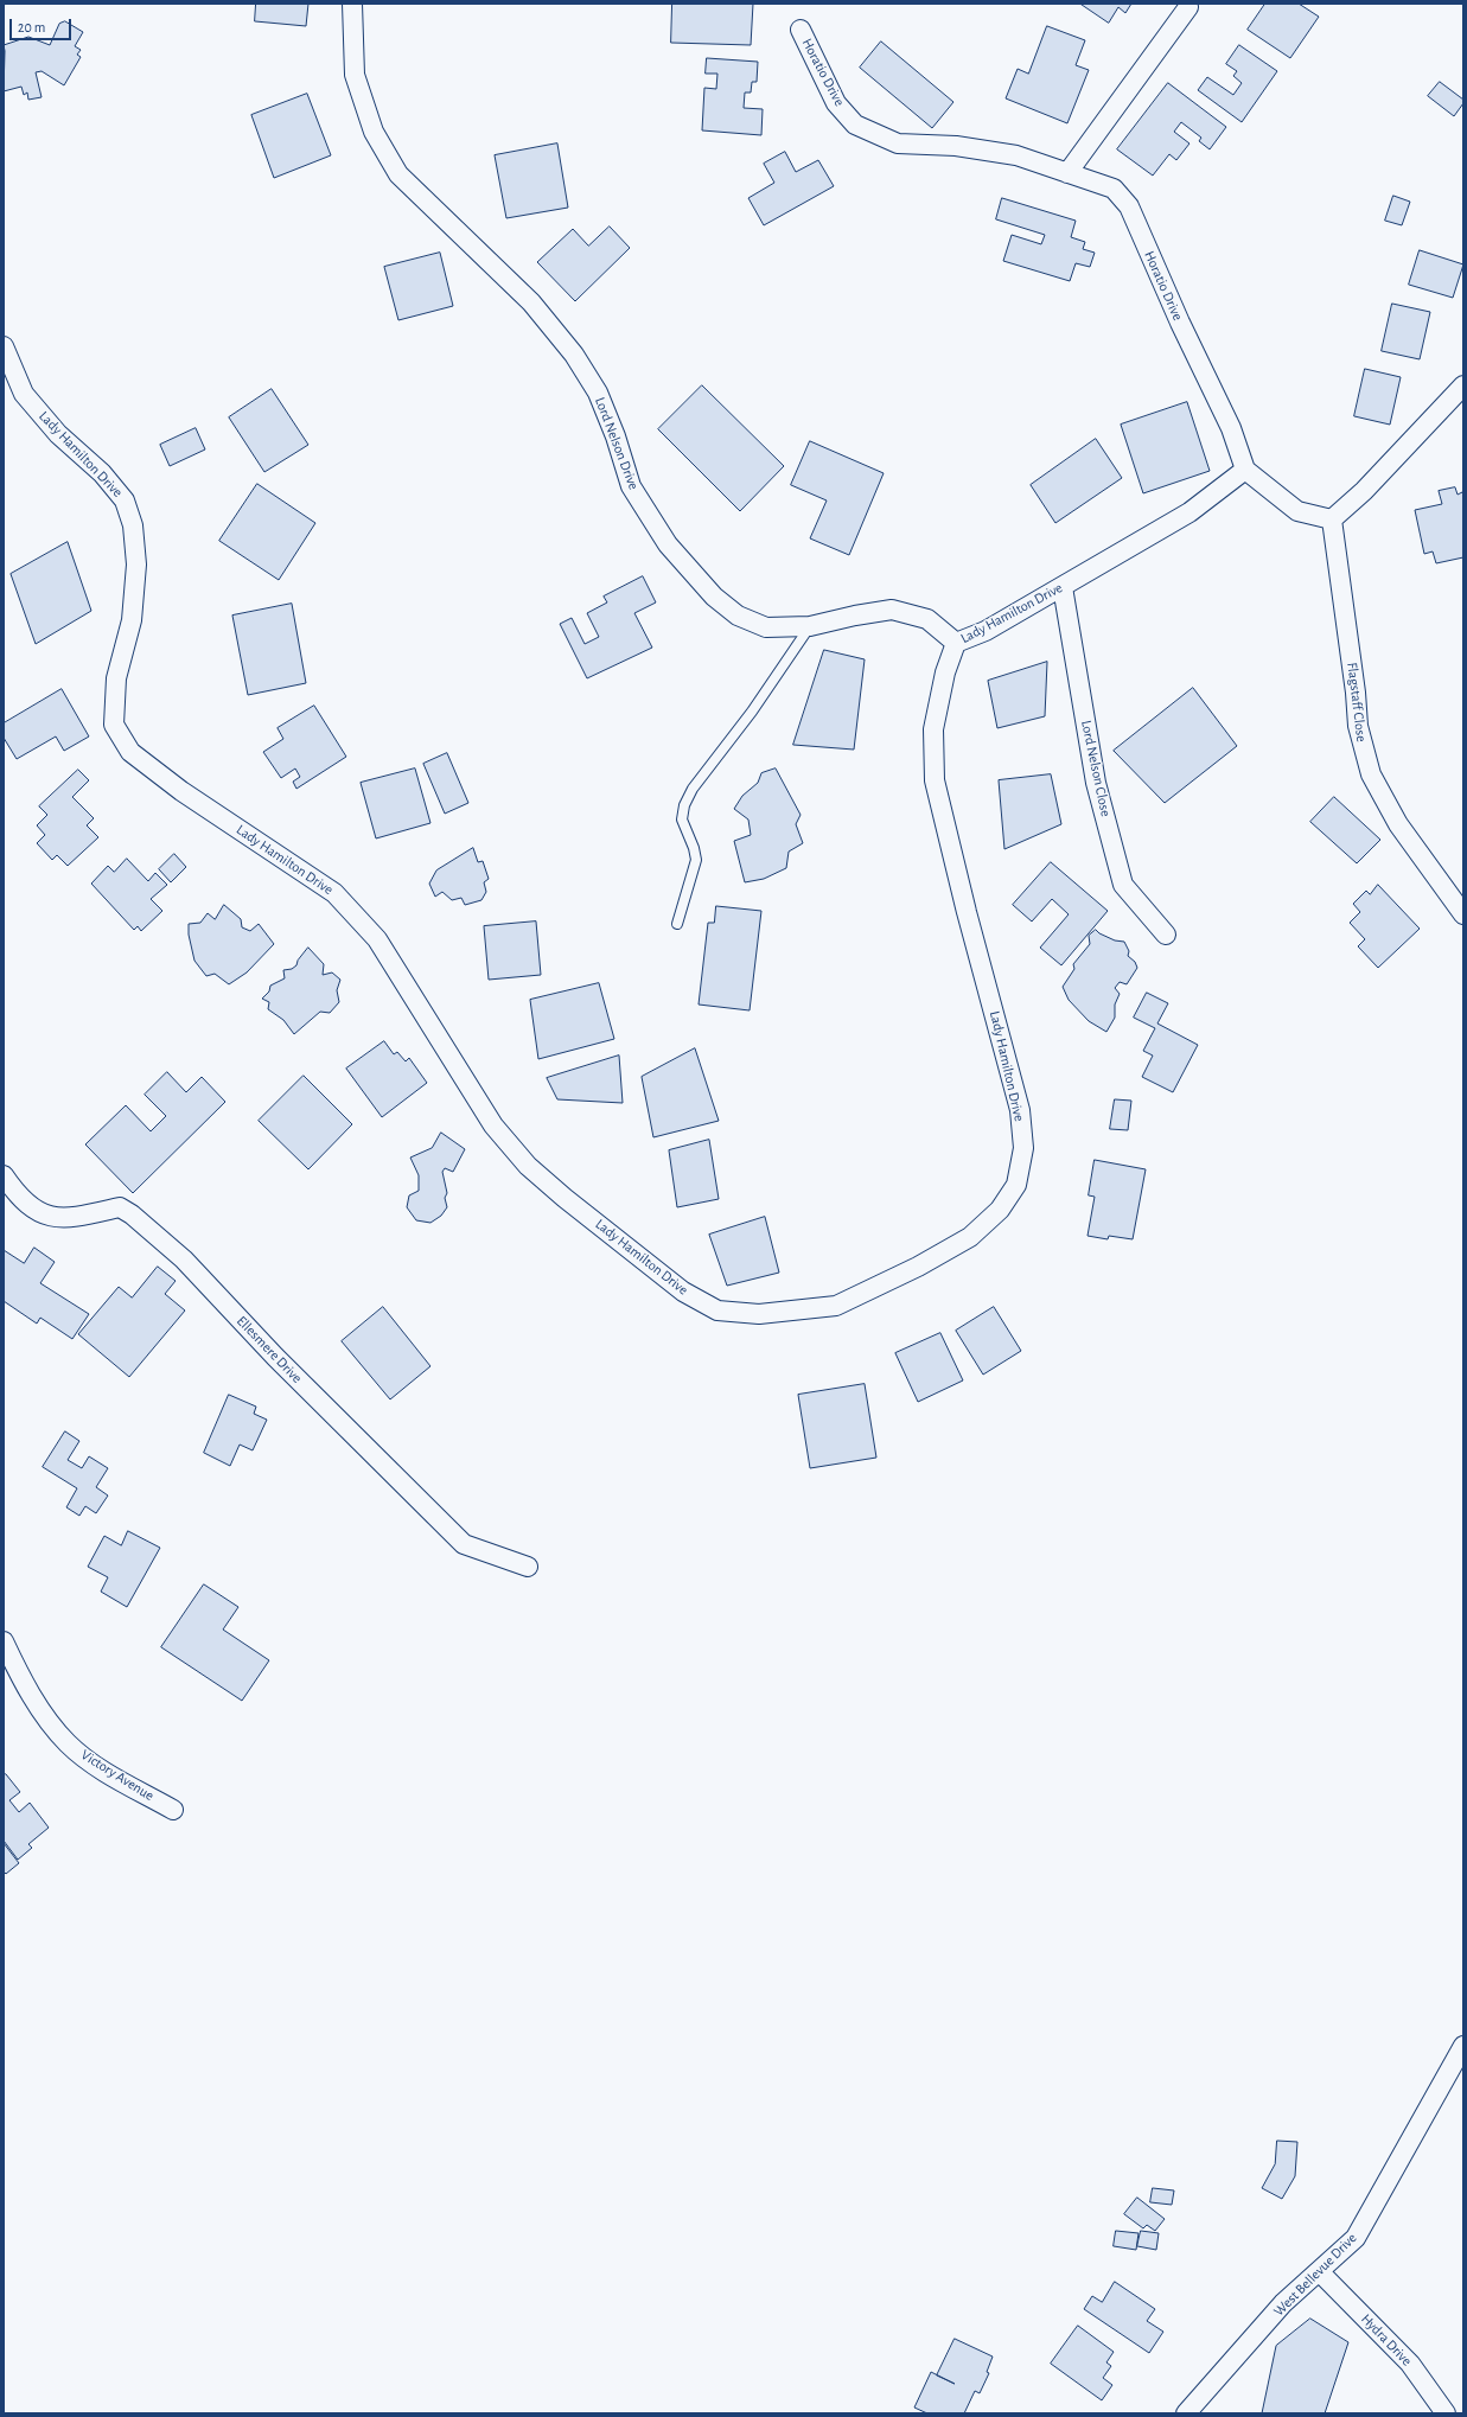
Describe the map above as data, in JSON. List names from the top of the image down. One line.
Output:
{"streets":{"street":["Horatio Drive","Lord Nelson Drive","Lady Hamilton Drive","Flagstaff Close","Lord Nelson Close","Ellesmere Drive","Victory Avenue","West Bellevue Drive","Hydra Drive"]},"crossings":[["Horatio Drive","Lady Hamilton Drive"],["Lord Nelson Drive","Lady Hamilton Drive"],["Lady Hamilton Drive","Lord Nelson Close"],["West Bellevue Drive","Hydra Drive"]],"scale_bar":"20 m"}
